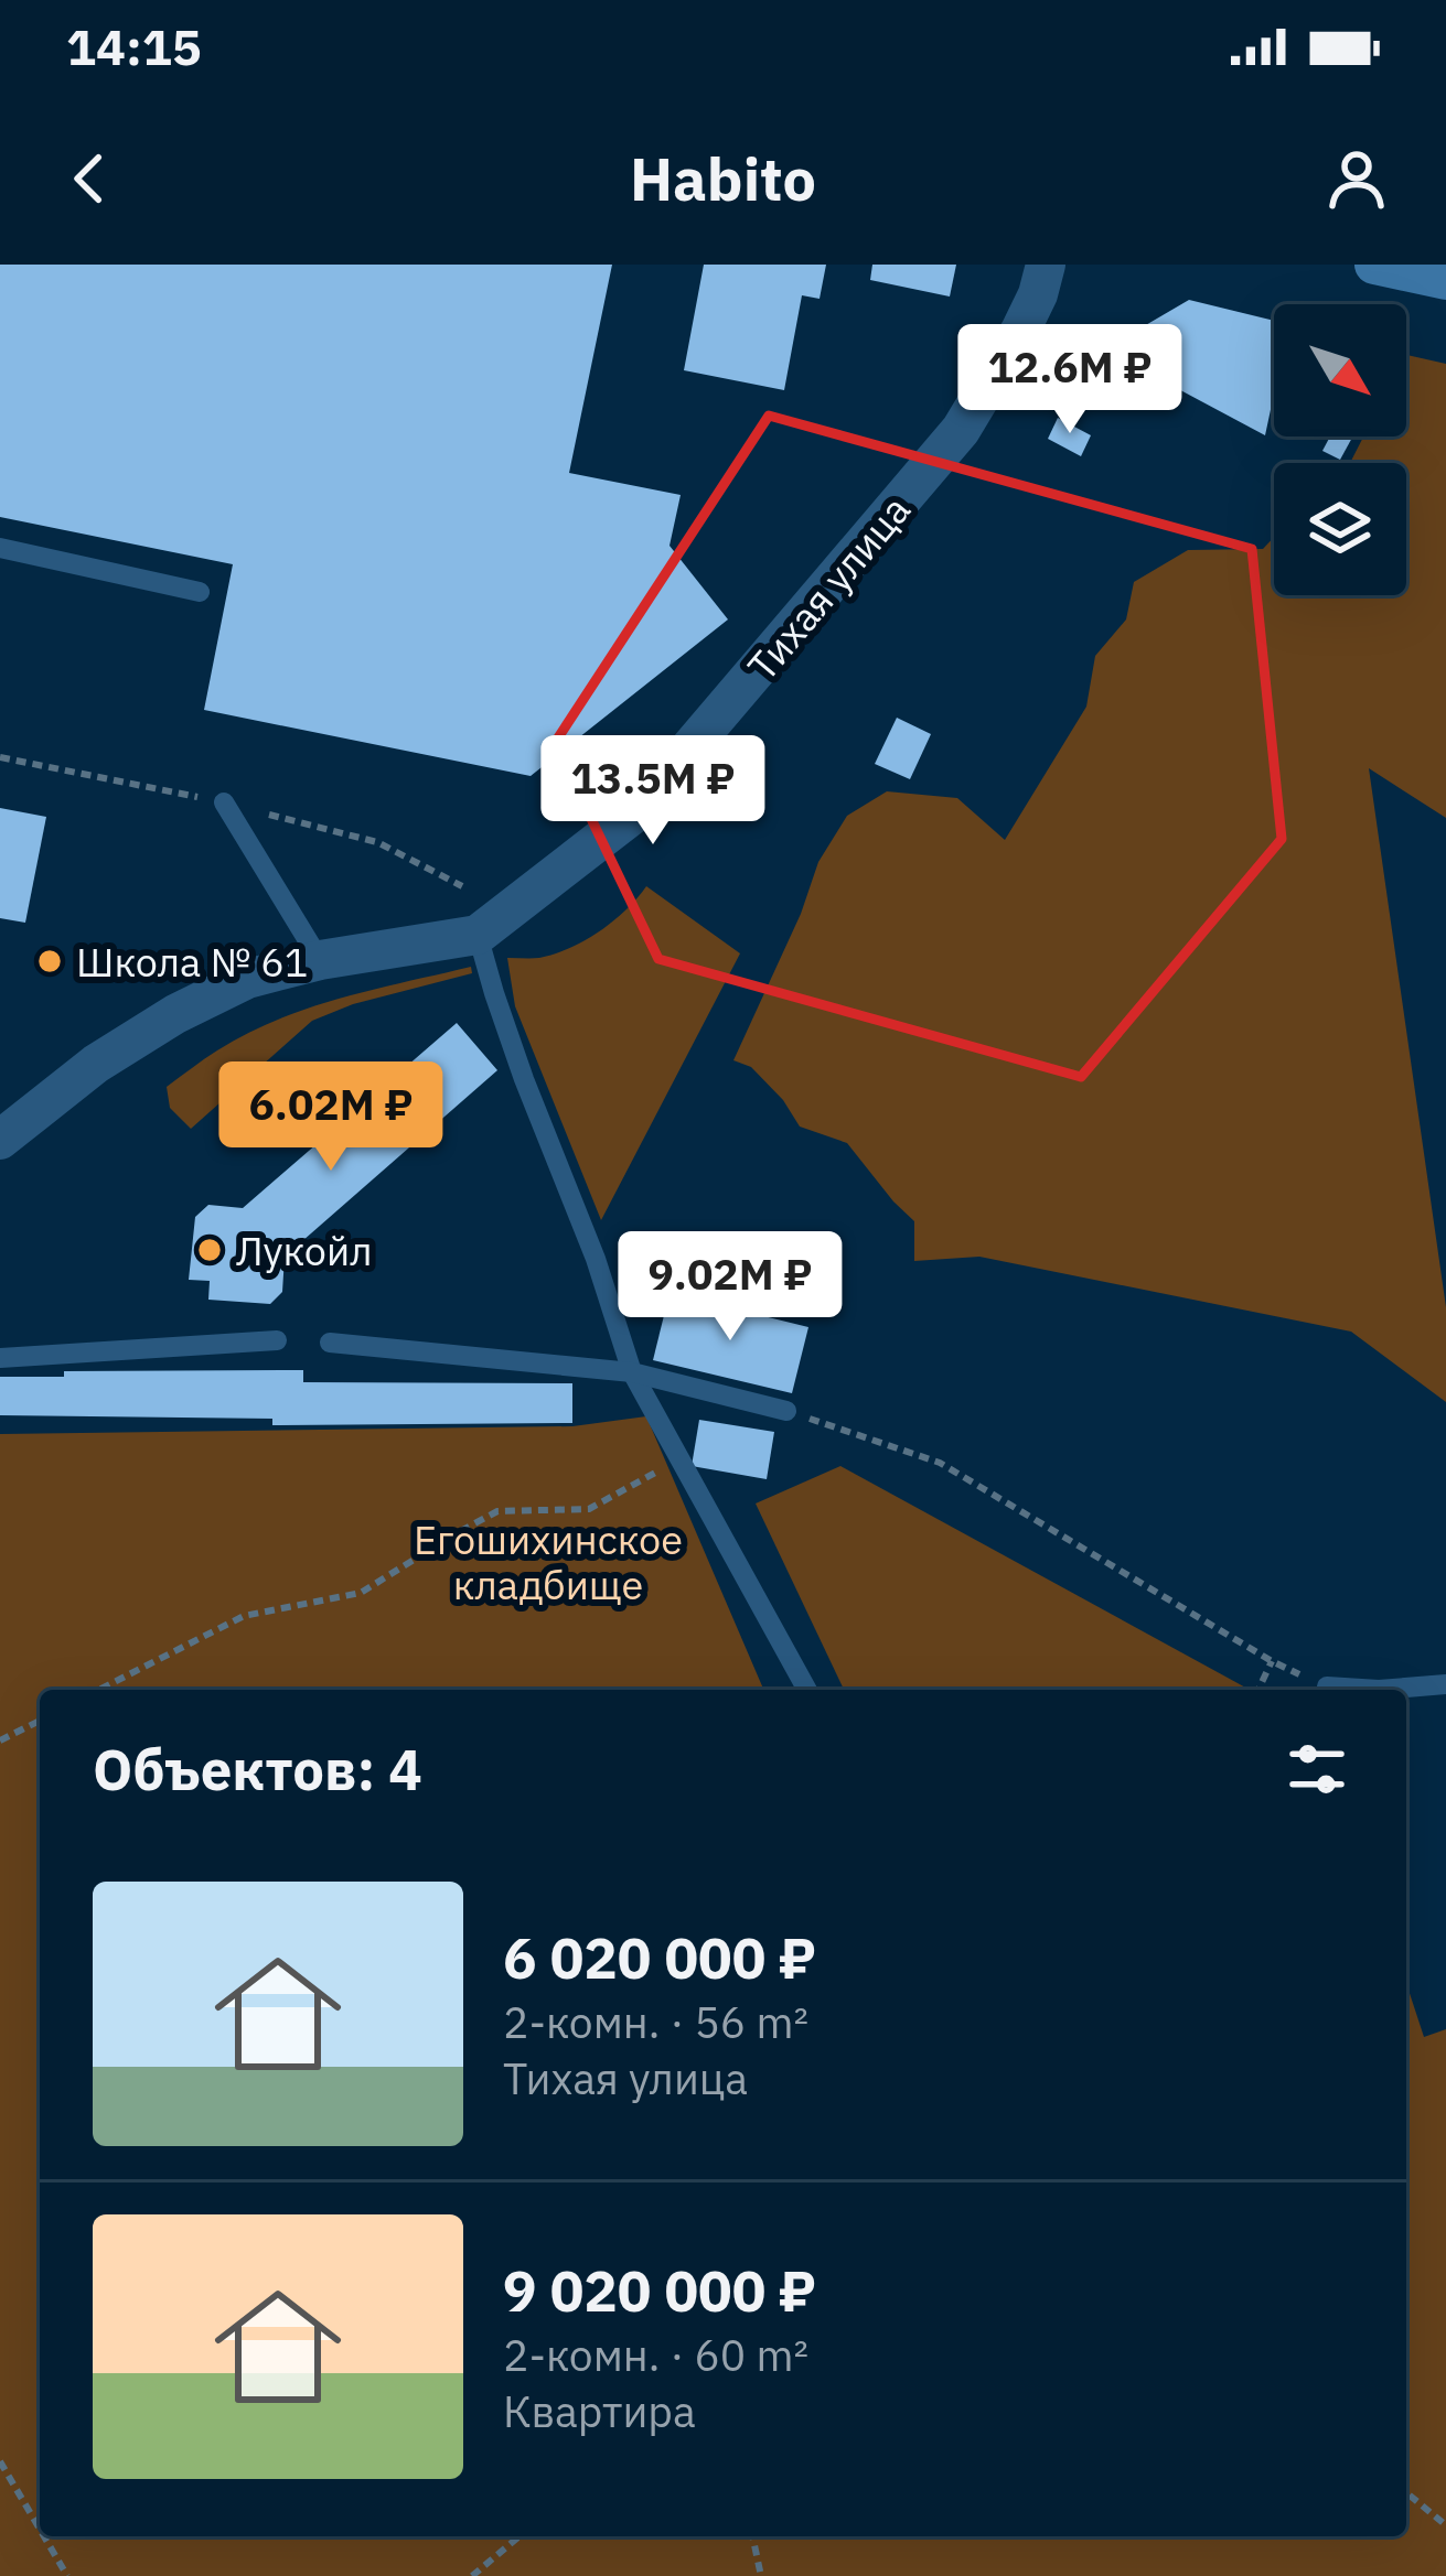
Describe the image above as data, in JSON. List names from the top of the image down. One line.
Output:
{"streets":{"street":["Тихая улица"]},"parks":["Егошихинское кладбище"],"places":["Школа № 61","Лукойл"],"north":"bottom right","page":{"status":"14:15","header":"Habito","price":["12.6M ₽","13.5M ₽","6.02M ₽","9.02M ₽"],"heading":"Объектов: 4","list":[{"name":"6 020 000 ₽","note":"2-комн. · 56 m² · Тихая улица"},{"name":"9 020 000 ₽","note":"2-комн. · 60 m² · Квартира"}]}}
